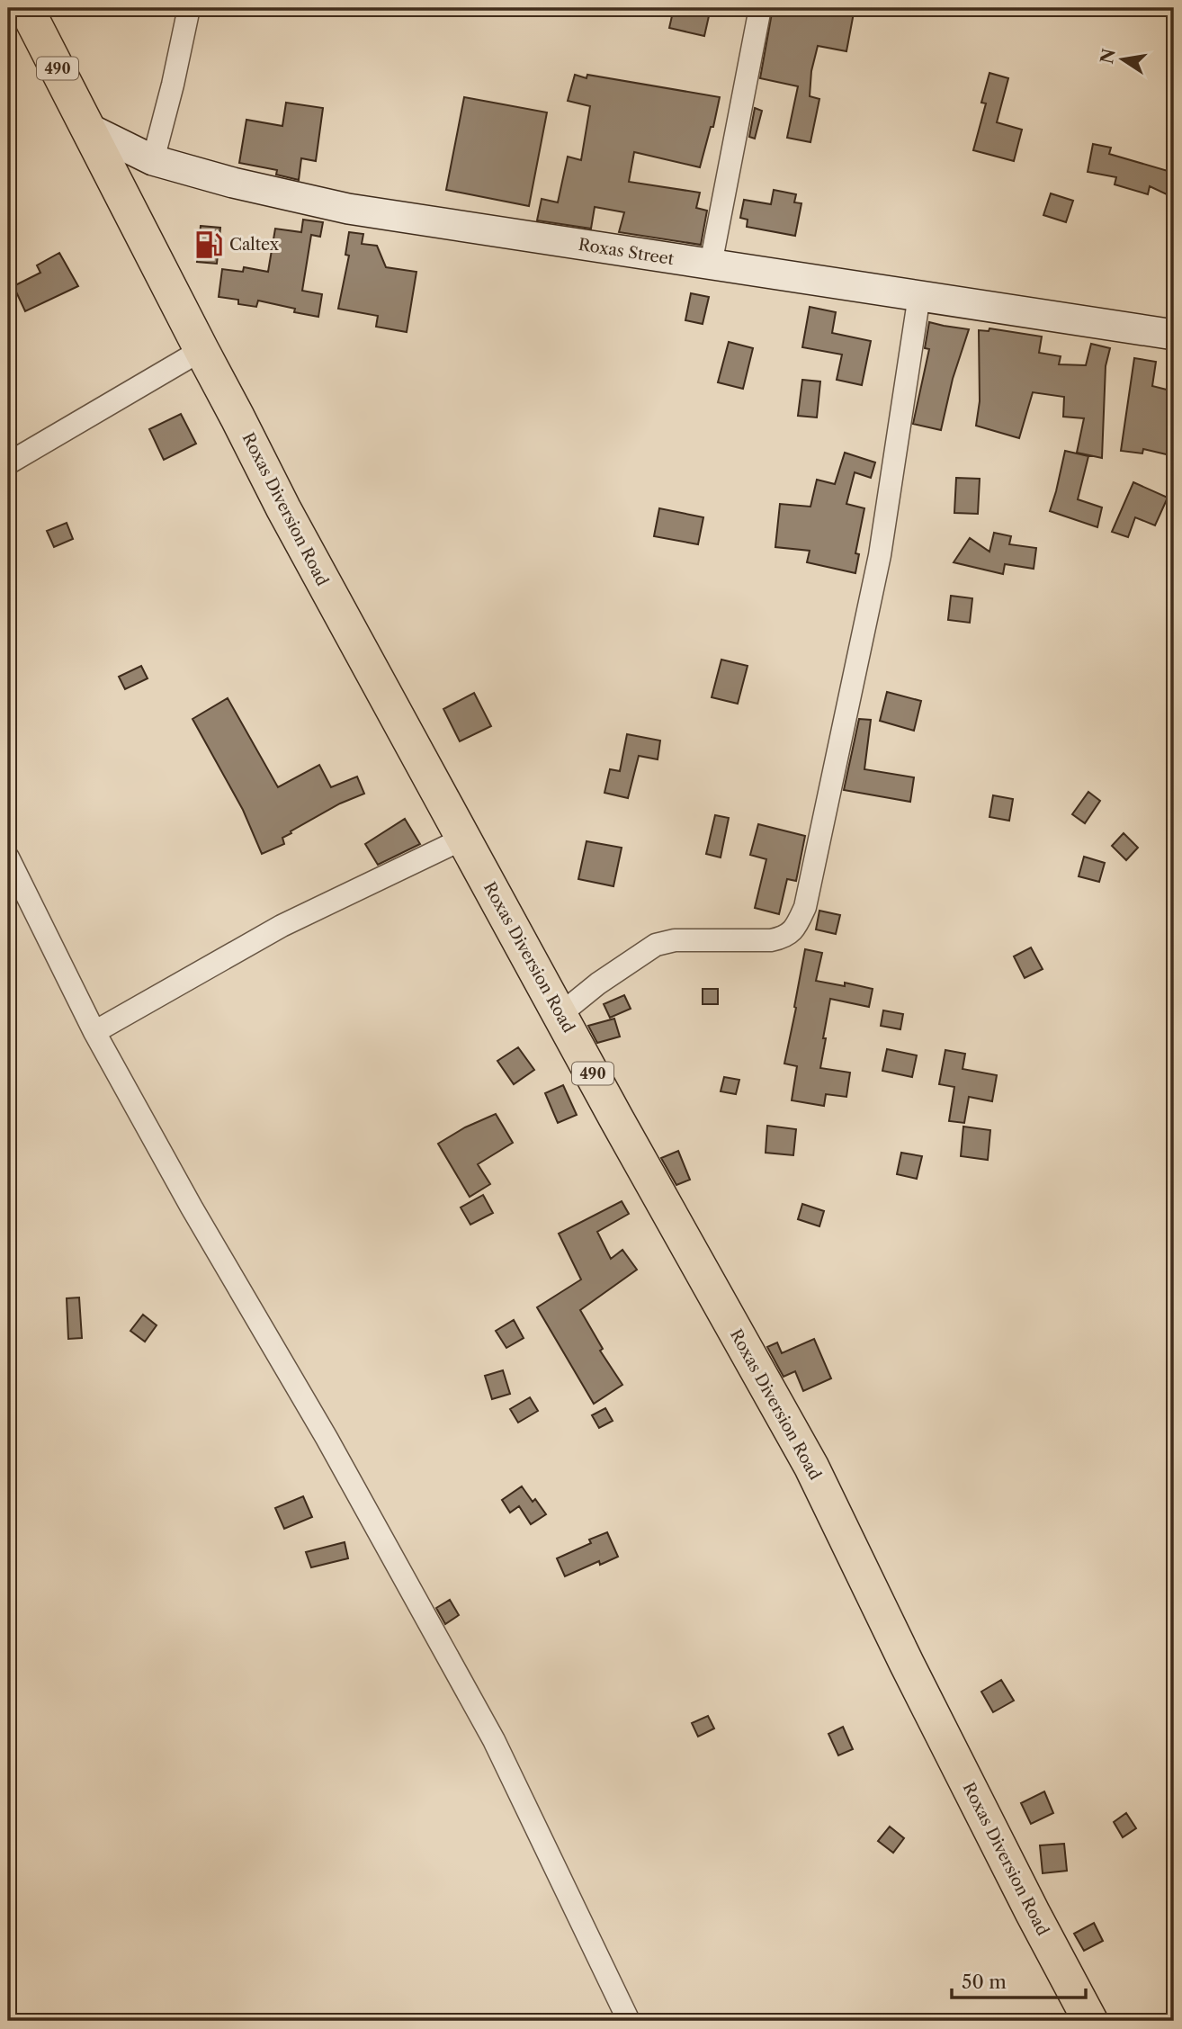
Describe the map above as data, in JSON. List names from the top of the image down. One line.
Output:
{"streets":{"main road":["490","Roxas Street","Roxas Diversion Road"]},"crossings":[["490","Roxas Street"],["490","Roxas Diversion Road"],["Roxas Street","Roxas Diversion Road"]],"places":{"fuel station":["Caltex"]},"scale_bar":"50 m","north":"left"}
